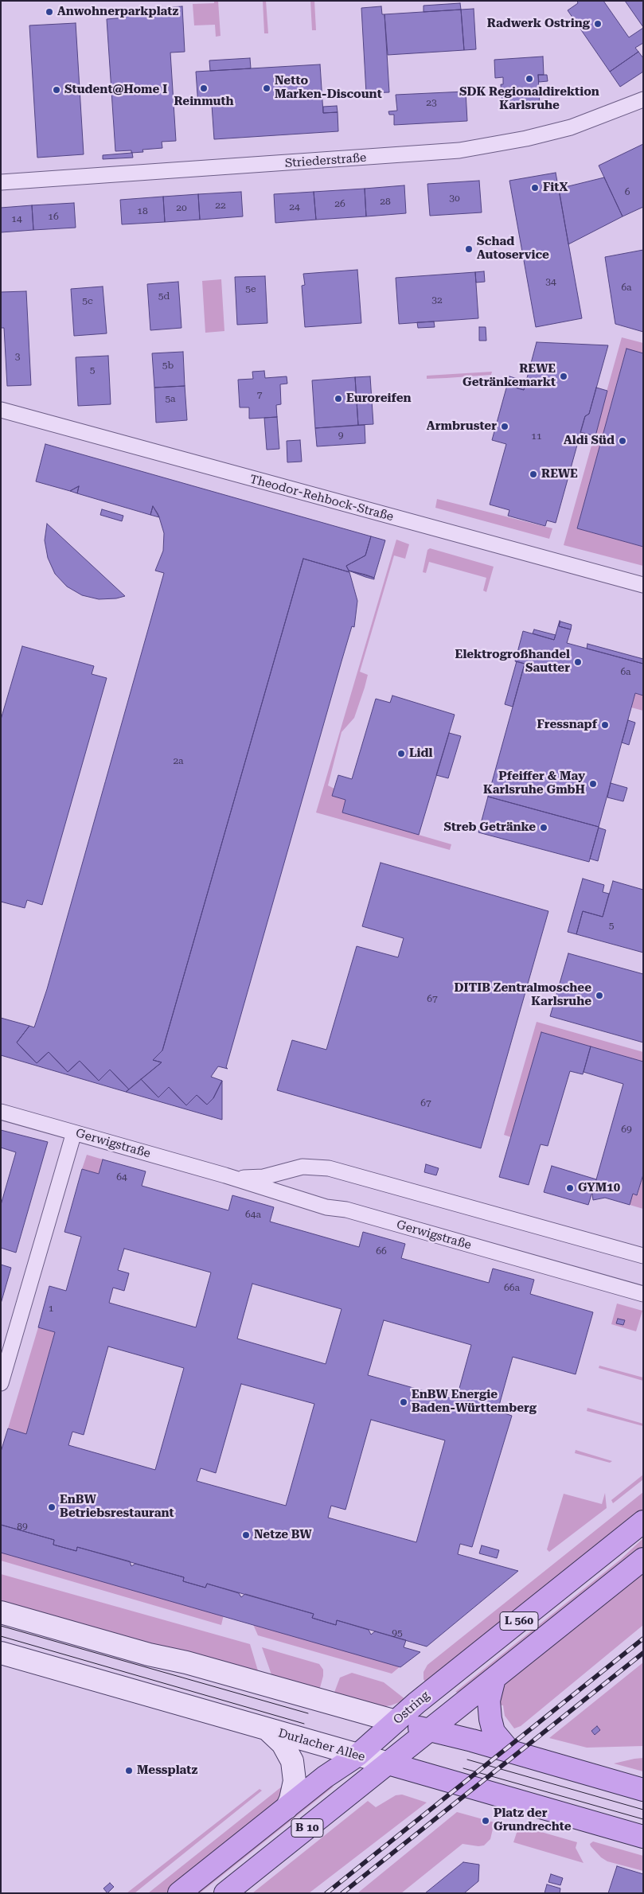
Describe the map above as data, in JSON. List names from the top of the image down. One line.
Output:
{"streets":{"main road":["L 560","Ostring","Durlacher Allee","B 10"],"street":["Striederstraße","Theodor-Rehbock-Straße","Gerwigstraße"]},"crossings":[["Ostring","Durlacher Allee"],["Durlacher Allee","B 10"]],"places":["Anwohnerparkplatz","Radwerk Ostring","SDK Regionaldirektion Karlsruhe","Reinmuth","Netto Marken-Discount","Student@Home I","FitX","Schad Autoservice","REWE Getränkemarkt","Euroreifen","Armbruster","Aldi Süd","REWE","Elektrogroßhandel Sautter","Fressnapf","Lidl","Pfeiffer & May Karlsruhe GmbH","Streb Getränke","DITIB Zentralmoschee Karlsruhe","GYM10","EnBW Energie Baden-Württemberg","EnBW Betriebsrestaurant","Netze BW","Messplatz","Platz der Grundrechte"],"house_numbers":["23","6","30","28","26","22","24","20","18","16","14","34","6a","5e","5d","32","5c","3","5b","5","7","5a","9","11","6a","2a","5","67","67","69","64","64a","66","66a","1","89","95"]}
